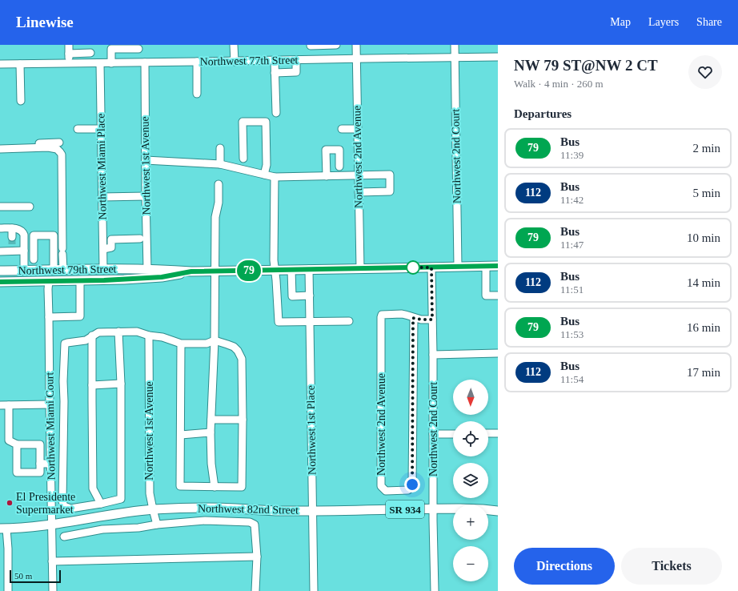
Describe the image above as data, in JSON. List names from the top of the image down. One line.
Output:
{"streets":{"main road":["Northwest 79th Street","Northwest 82nd Street","SR 934"],"street":["Northwest 77th Street","Northwest 2nd Court","Northwest 2nd Avenue","Northwest 1st Avenue","Northwest Miami Place","Northwest Miami Court","Northwest 1st Place"]},"crossings":[["Northwest 77th Street","Northwest 2nd Court"],["Northwest 77th Street","Northwest 2nd Avenue"],["Northwest 77th Street","Northwest 1st Avenue"],["Northwest 77th Street","Northwest Miami Place"],["Northwest 2nd Court","Northwest 79th Street"],["Northwest 2nd Court","Northwest 82nd Street"],["Northwest 2nd Avenue","Northwest 79th Street"],["Northwest 1st Avenue","Northwest 79th Street"],["Northwest 1st Avenue","Northwest 82nd Street"],["Northwest Miami Place","Northwest 79th Street"],["Northwest 79th Street","Northwest Miami Court"],["Northwest 79th Street","Northwest 1st Place"],["Northwest Miami Court","Northwest 82nd Street"],["Northwest 1st Place","Northwest 82nd Street"]],"places":["El Presidente Supermarket"],"lines":["bus line 79"],"scale_bar":"50 m","north":"bottom","page":{"header":"Linewise","nav":["Map","Layers","Share"],"on_map":"79","heading":[["NW 79 ST@NW 2 CT","Walk · 4 min · 260 m"],"Departures"],"list":[{"mark":"79","name":"Bus","note":"11:39","value":"2 min"},{"mark":"112","name":"Bus","note":"11:42","value":"5 min"},{"mark":"79","name":"Bus","note":"11:47","value":"10 min"},{"mark":"112","name":"Bus","note":"11:51","value":"14 min"},{"mark":"79","name":"Bus","note":"11:53","value":"16 min"},{"mark":"112","name":"Bus","note":"11:54","value":"17 min"}],"map_buttons":["+","−"],"buttons":["Directions","Tickets"],"scale":"50 m"}}
